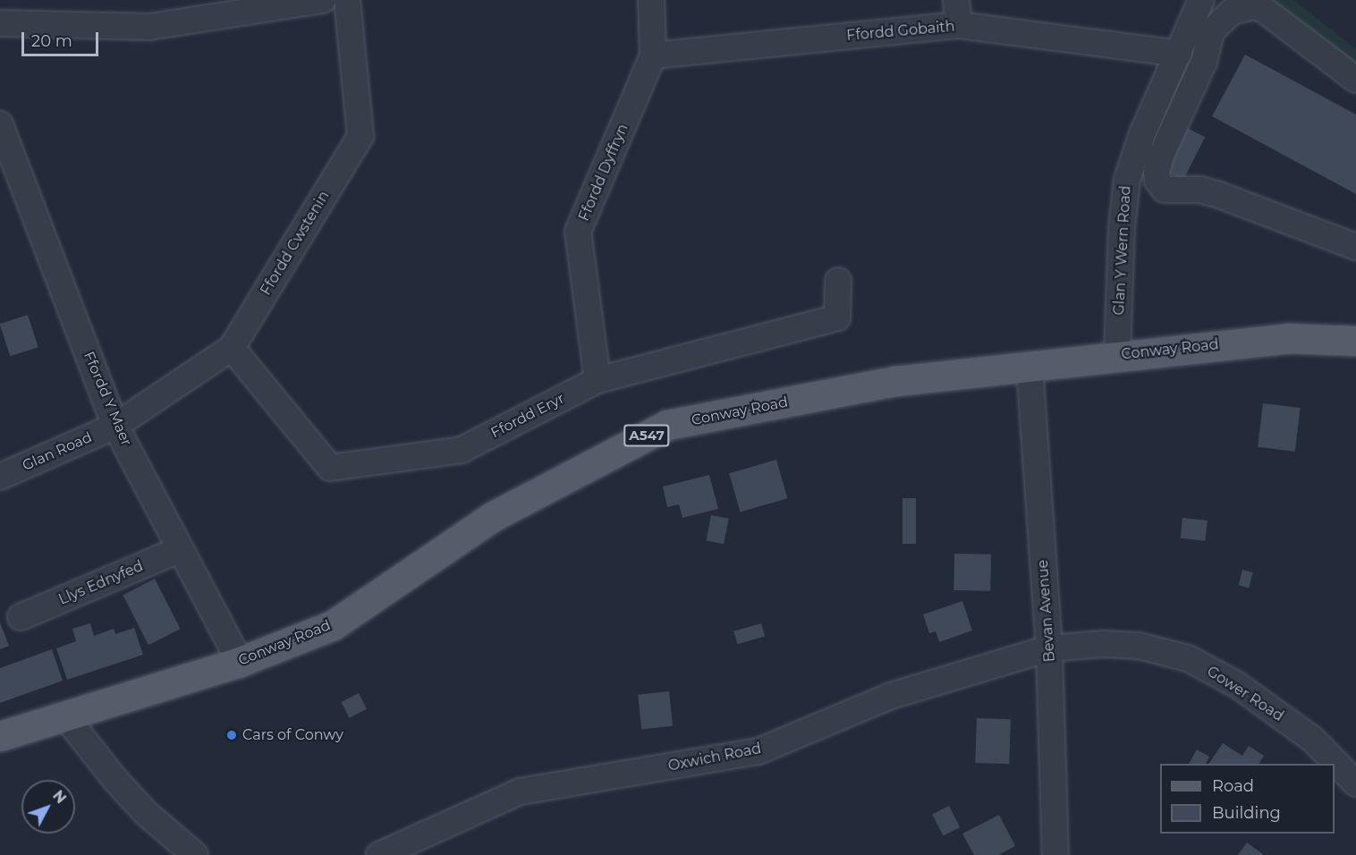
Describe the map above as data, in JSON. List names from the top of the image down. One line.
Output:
{"streets":{"main road":["Conway Road","A547"],"street":["Ffordd Gobaith","Ffordd Dyffryn","Ffordd Cwstenin","Glan Y Wern Road","Ffordd Y Maer","Ffordd Eryr","Glan Road","Llys Ednyfed","Bevan Avenue","Gower Road","Oxwich Road"]},"crossings":[["Ffordd Gobaith","Ffordd Dyffryn"],["Ffordd Gobaith","Glan Y Wern Road"],["Ffordd Dyffryn","Ffordd Eryr"],["Ffordd Cwstenin","Ffordd Y Maer"],["Ffordd Cwstenin","Ffordd Eryr"],["Ffordd Cwstenin","Glan Road"],["Glan Y Wern Road","Conway Road"],["Conway Road","Ffordd Y Maer"],["Conway Road","Bevan Avenue"],["Ffordd Y Maer","Glan Road"],["Ffordd Y Maer","Llys Ednyfed"],["Bevan Avenue","Gower Road"],["Bevan Avenue","Oxwich Road"],["Gower Road","Oxwich Road"]],"places":["Cars of Conwy"],"legend":["Road","Building"],"scale_bar":"20 m","north":"top right"}
